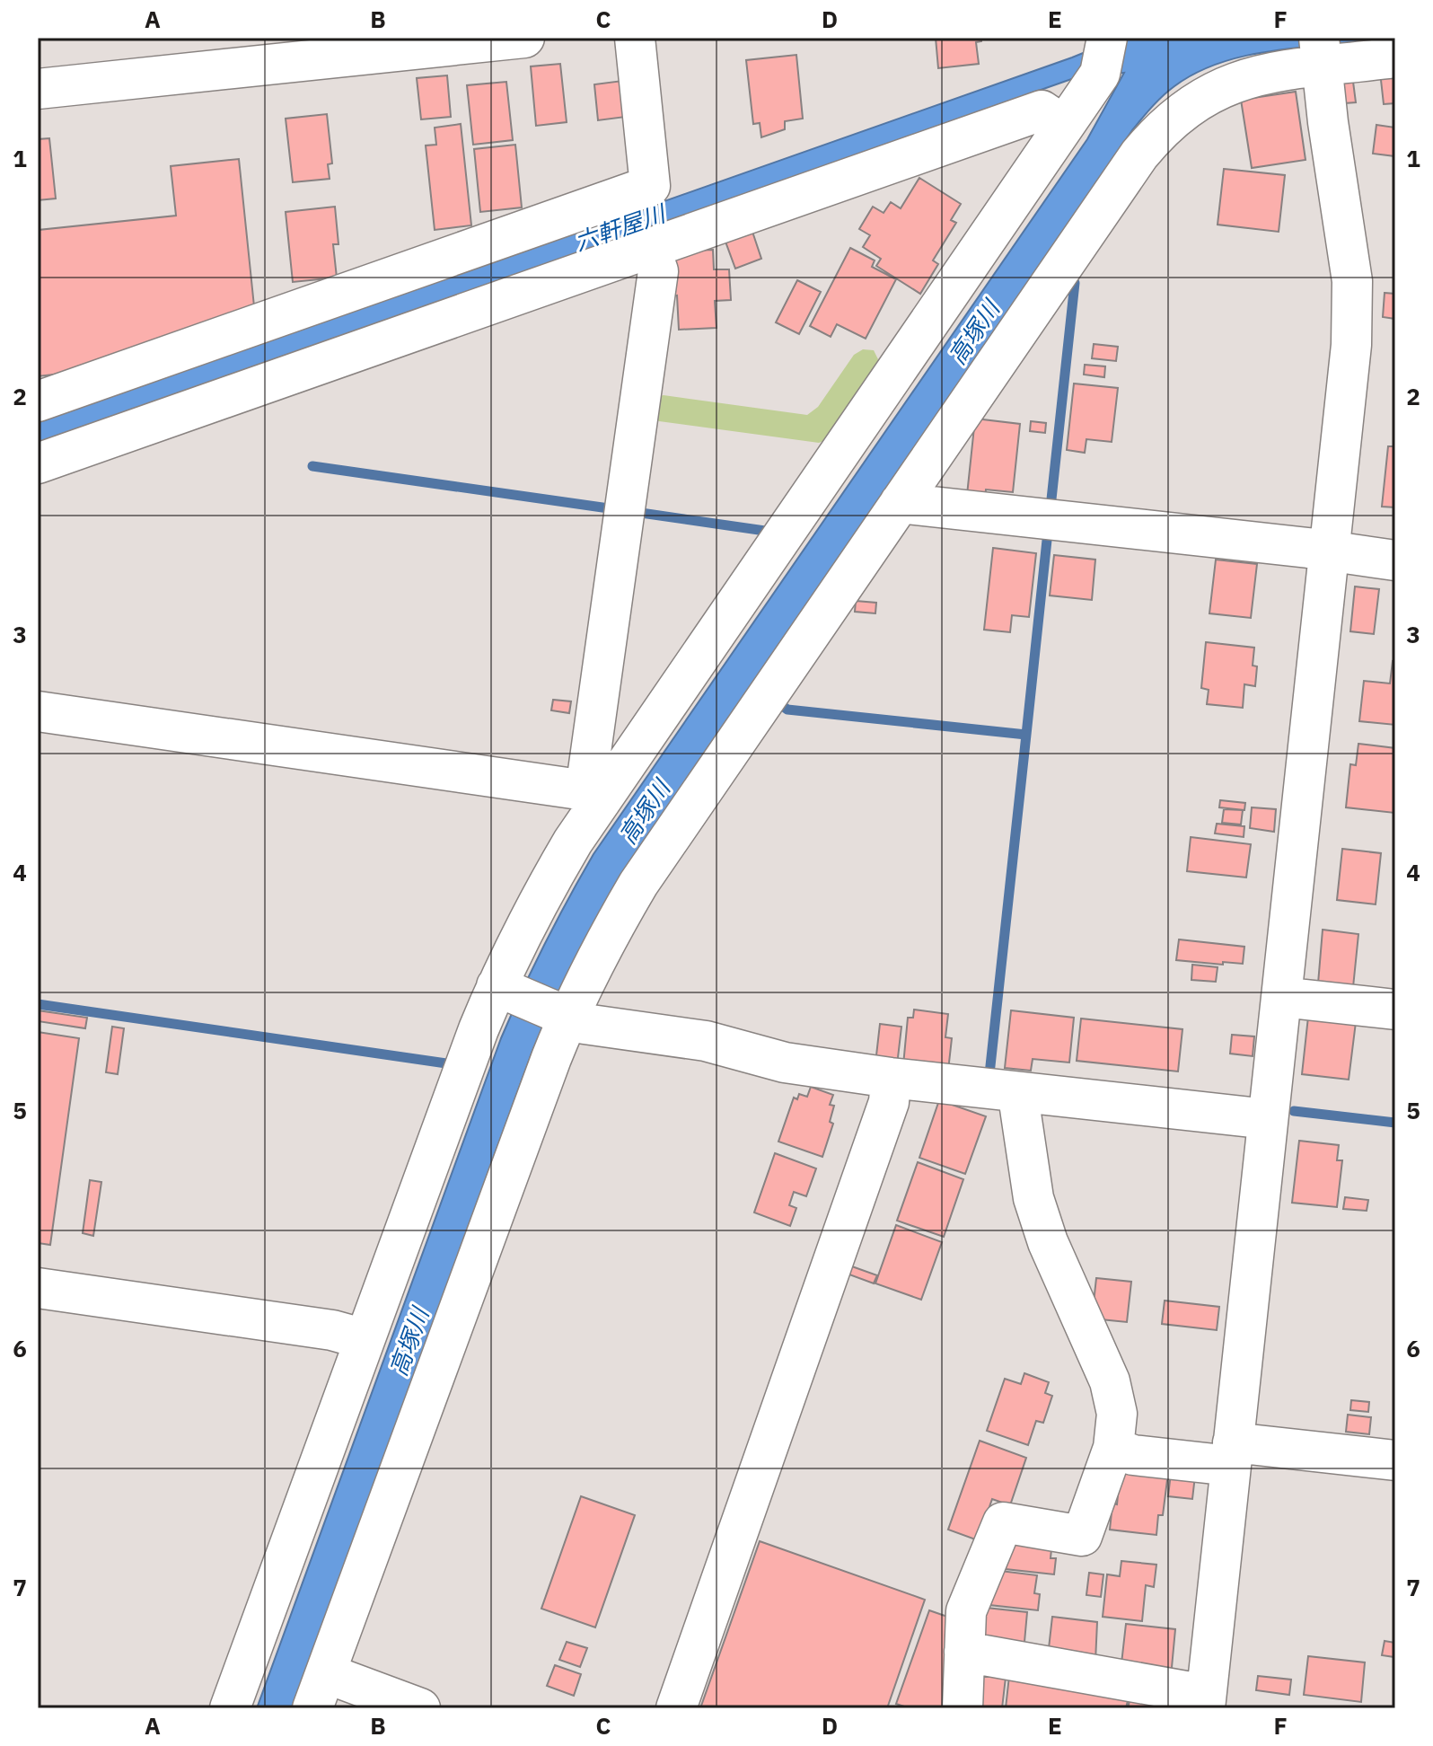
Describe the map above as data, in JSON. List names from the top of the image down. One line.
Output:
{"water":["六軒屋川","高塚川"],"grid":{"columns":["A","B","C","D","E","F"],"rows":["1","2","3","4","5","6","7"]}}
